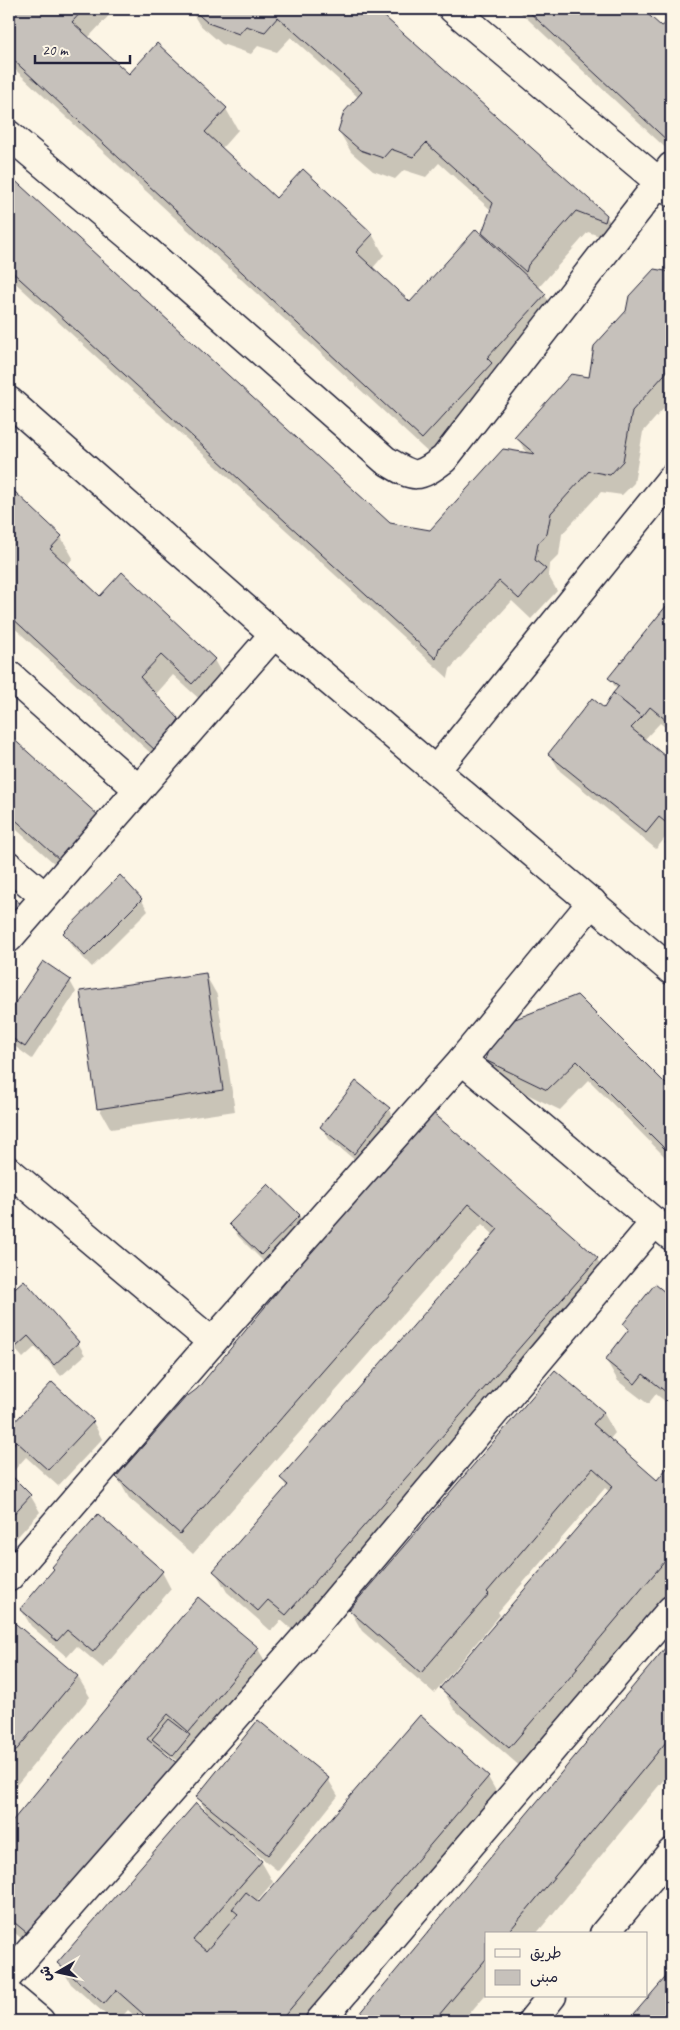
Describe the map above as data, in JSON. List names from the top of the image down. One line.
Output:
{"legend":["طريق","مبنى"],"scale_bar":"20 m","north":"left"}
